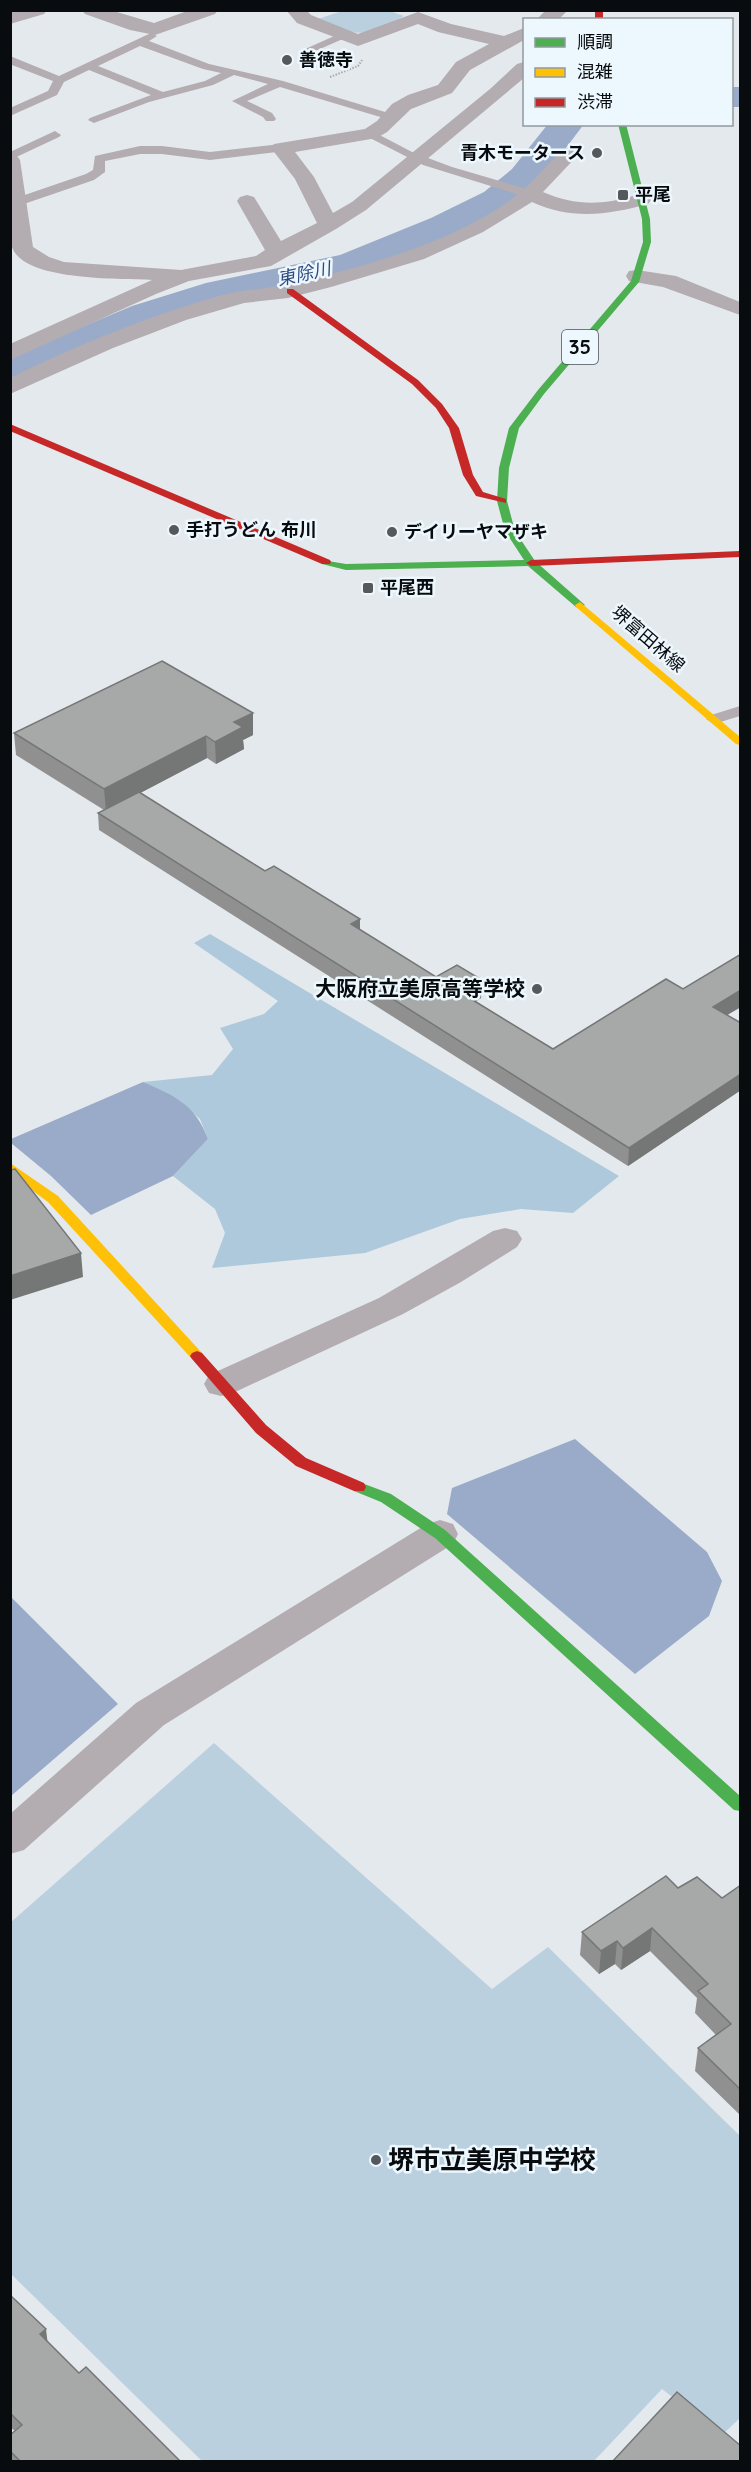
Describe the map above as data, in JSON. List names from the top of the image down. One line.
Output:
{"streets":{"street":["35","堺富田林線"]},"water":["東除川"],"places":{"other":["善徳寺","青木モータース","手打うどん 布川","デイリーヤマザキ","大阪府立美原高等学校","堺市立美原中学校"],"transit":["平尾","平尾西"]},"legend":["順調","混雑","渋滞"]}
